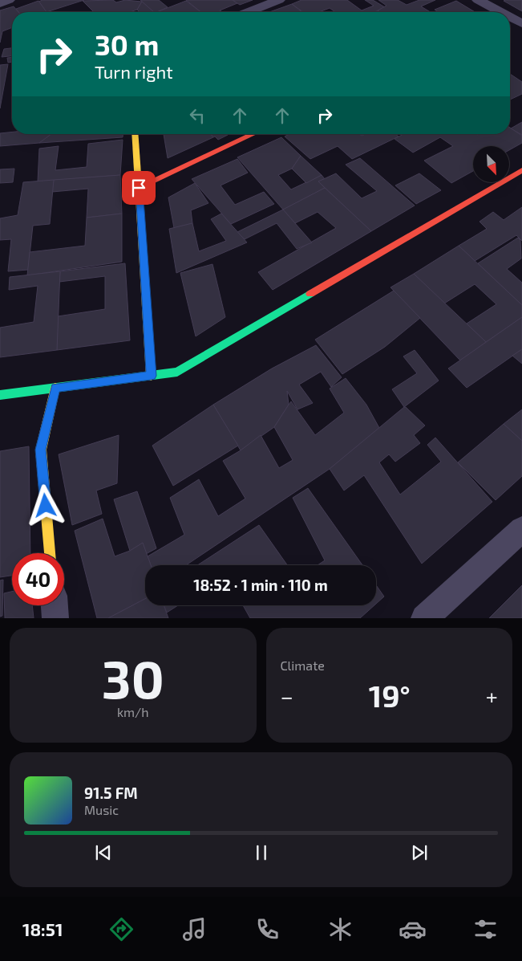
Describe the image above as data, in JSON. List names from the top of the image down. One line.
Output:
{"north":"bottom right","page":{"turn":["30 m","Turn right"],"limit":"40","trip":"18:52 · 1 min · 110 m","tile":[["30","km/h"],"Climate"],"heat":["−","19°","+"],"song":["91.5 FM","Music"],"tabs":"18:51"}}
